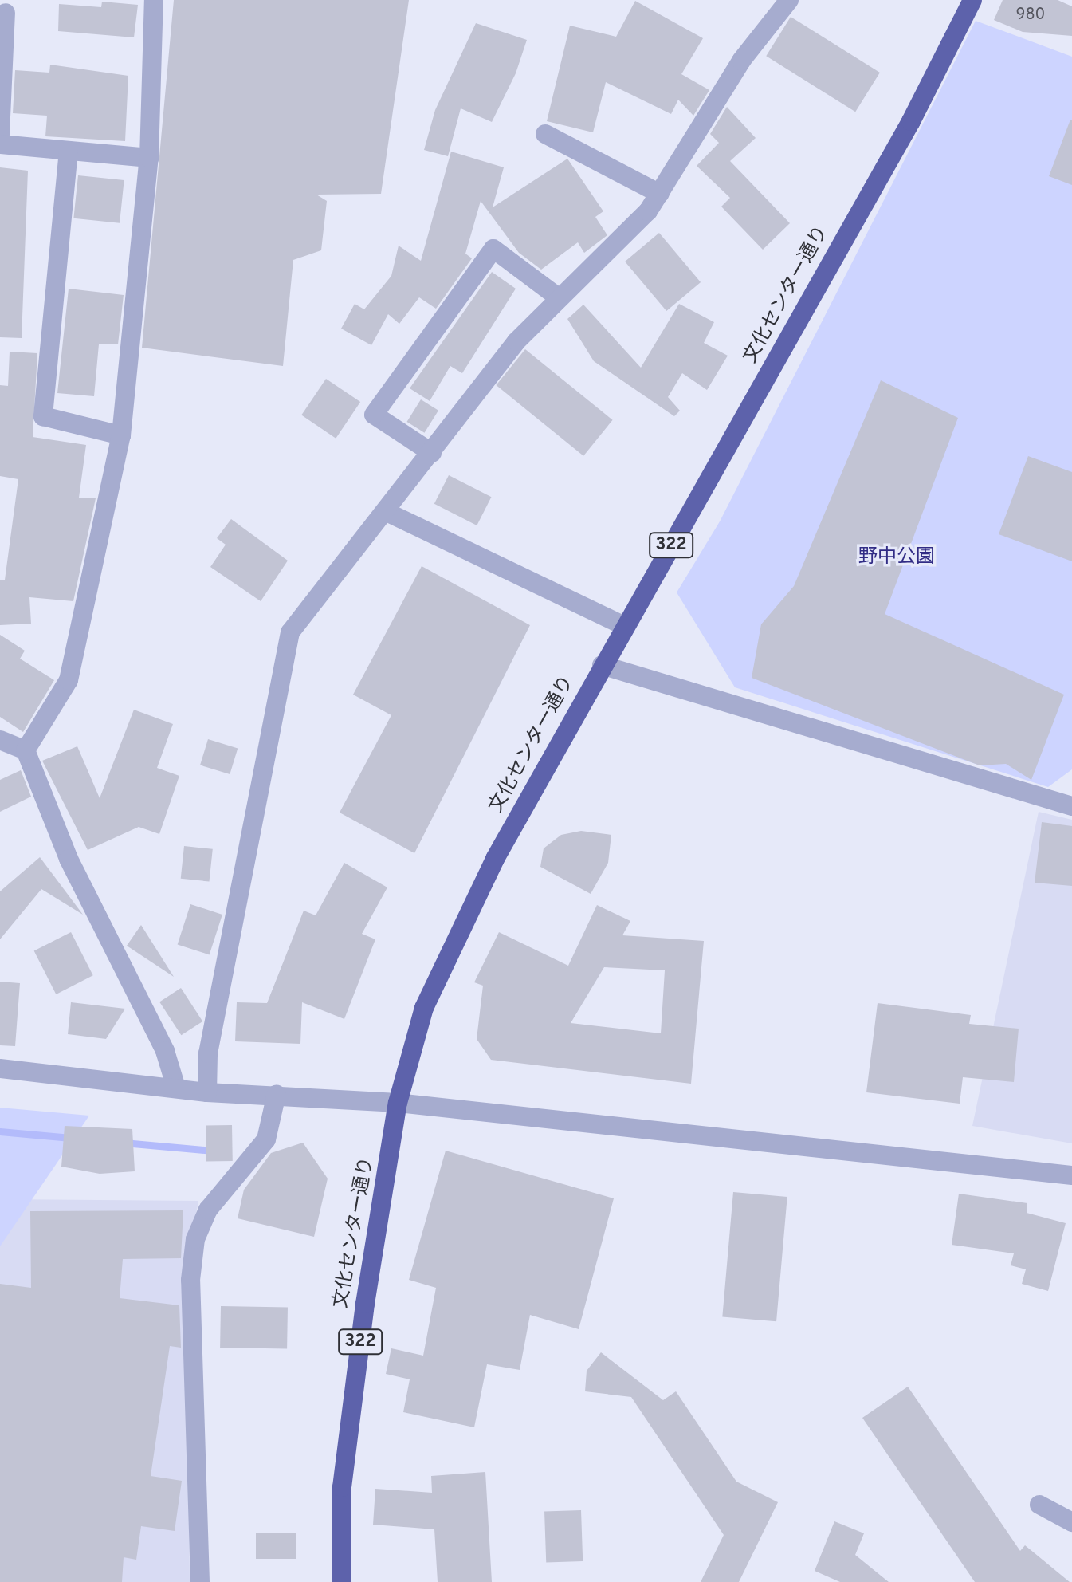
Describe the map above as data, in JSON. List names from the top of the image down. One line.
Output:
{"streets":{"highway":["文化センター通り","322"]},"parks":["野中公園"],"house_numbers":["980"]}
